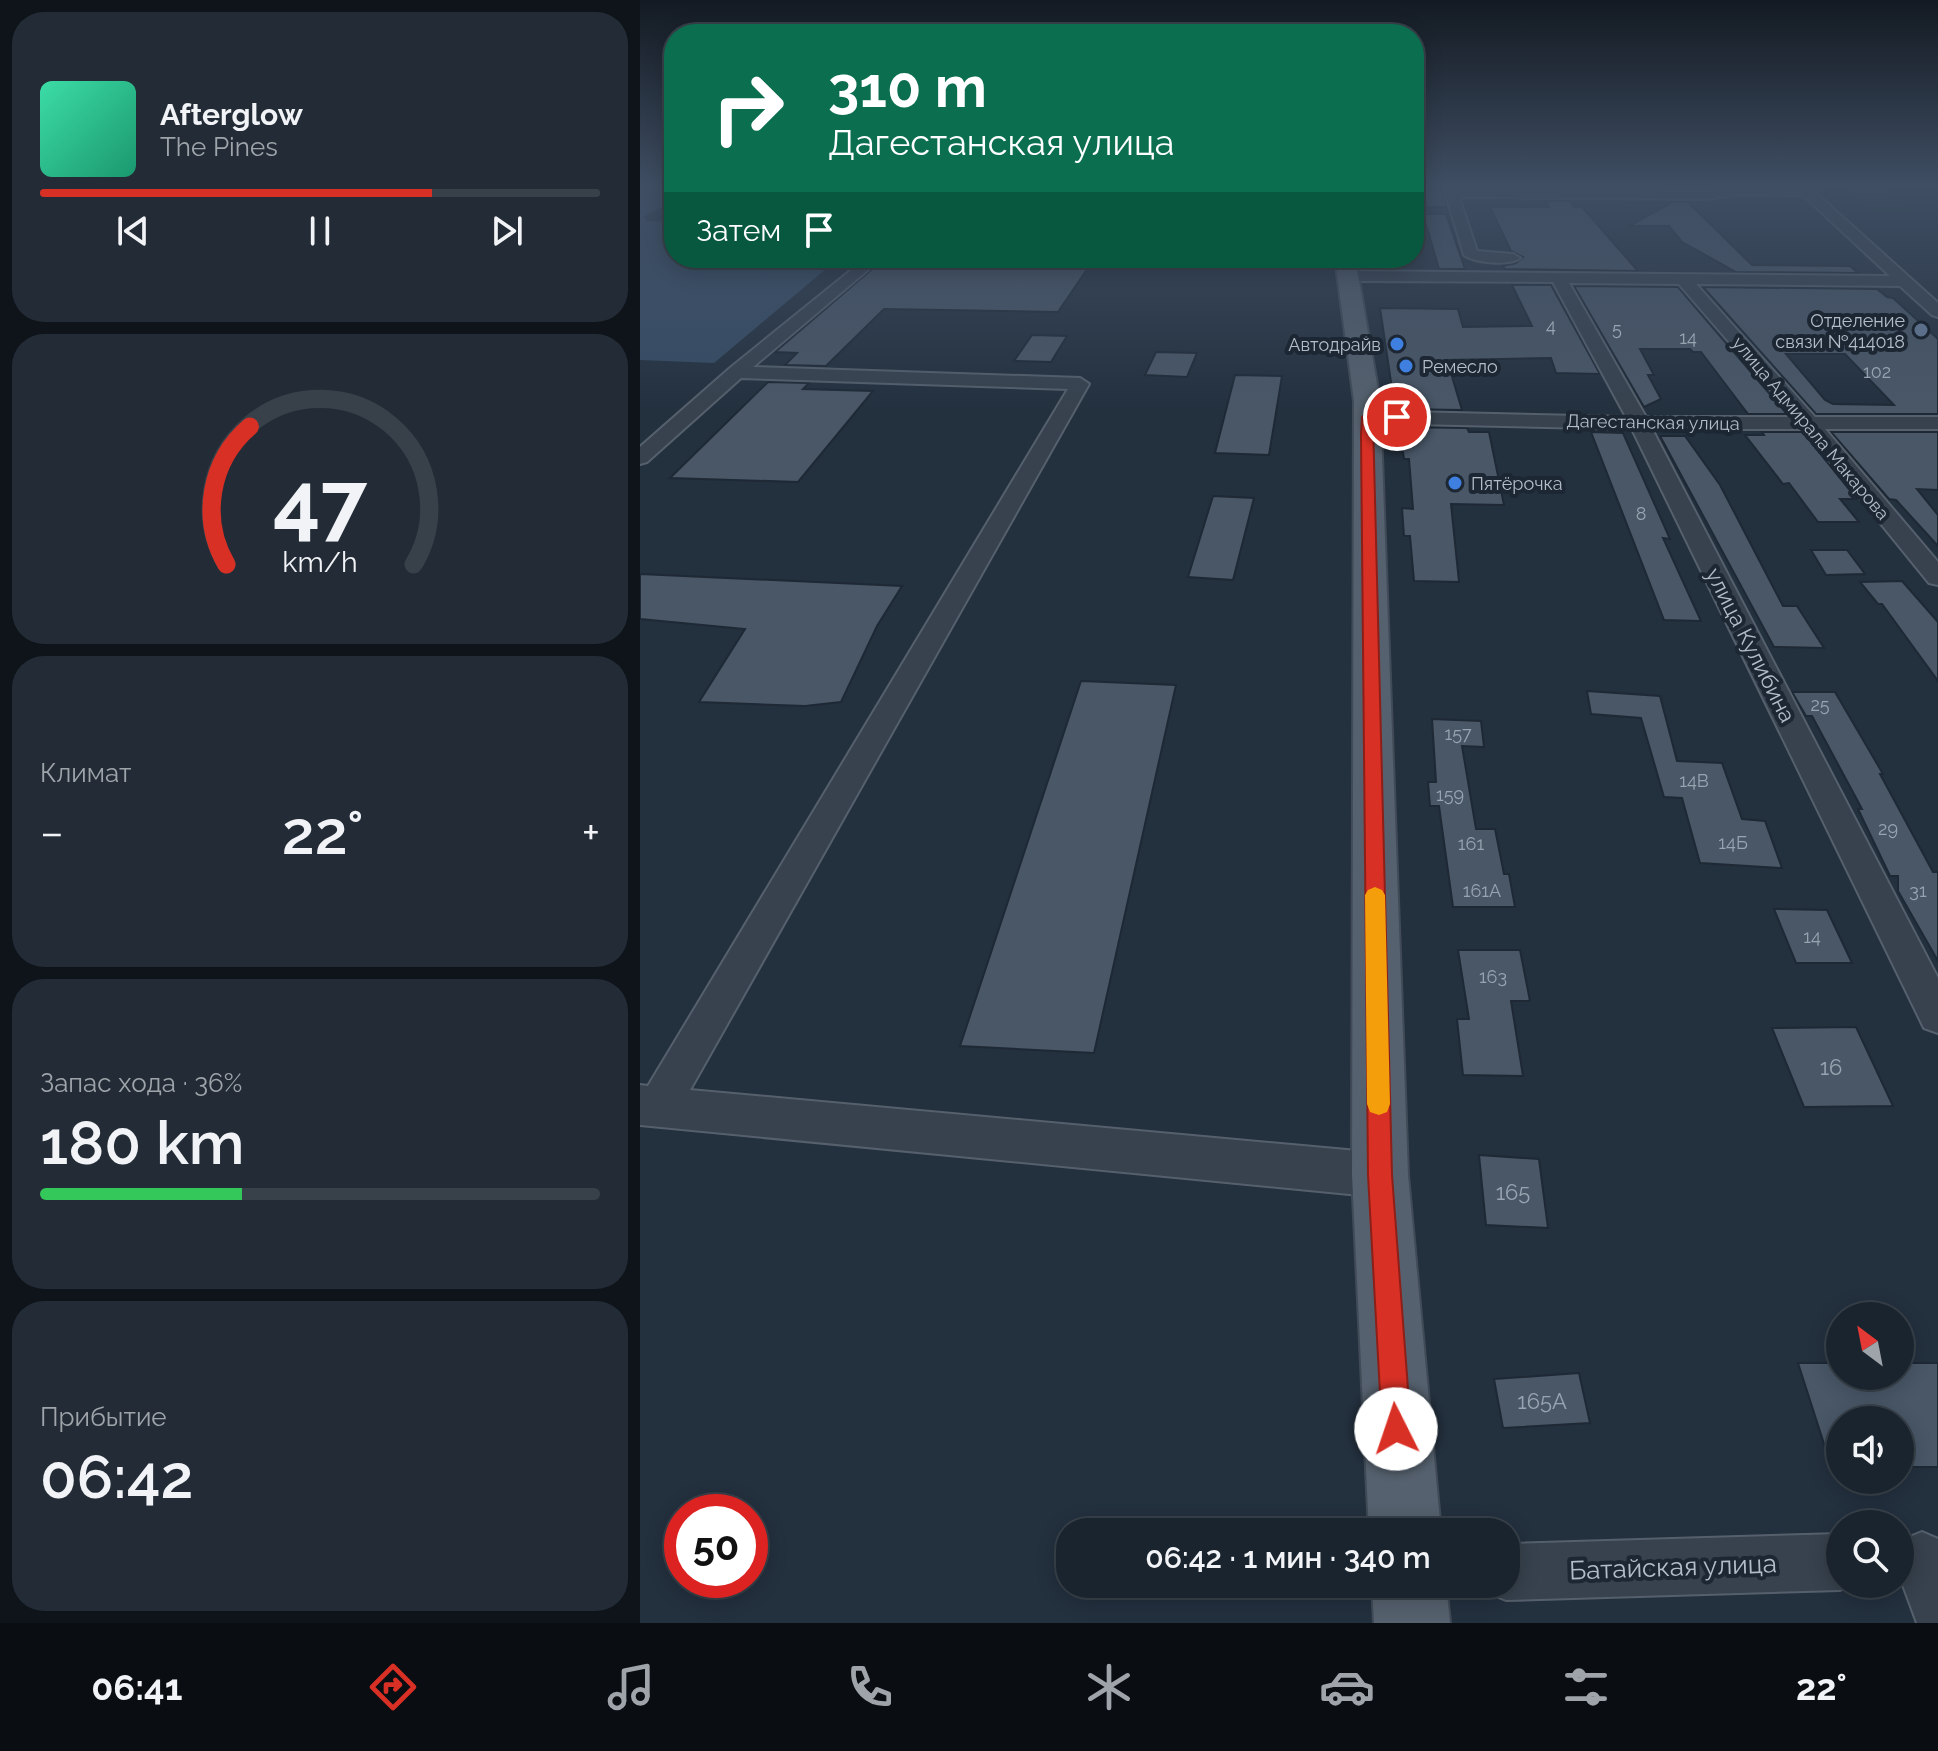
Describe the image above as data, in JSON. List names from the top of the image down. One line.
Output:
{"streets":{"street":["Дагестанская улица","улица Адмирала Макарова","улица Кулибина","Батайская улица"]},"crossings":[["Дагестанская улица","улица Адмирала Макарова"],["Дагестанская улица","улица Кулибина"]],"places":["Отделение связи №414018","Автодрайв","Ремесло","Пятёрочка"],"house_numbers":["4","5","14","102","8","25","157","14В","159","29","14Б","161","161А","31","14","163","16","165","165А"],"north":"top left","page":{"turn":["310 m","Дагестанская улица"],"song":["Afterglow","The Pines"],"then":"Затем","tile":["Климат",["Запас хода · 36%","180 km"],["Прибытие","06:42"]],"heat":["−","22°","+"],"limit":"50","trip":"06:42 · 1 мин · 340 m","tabs":["06:41","22°"],"gauge":["47","km/h"]}}
